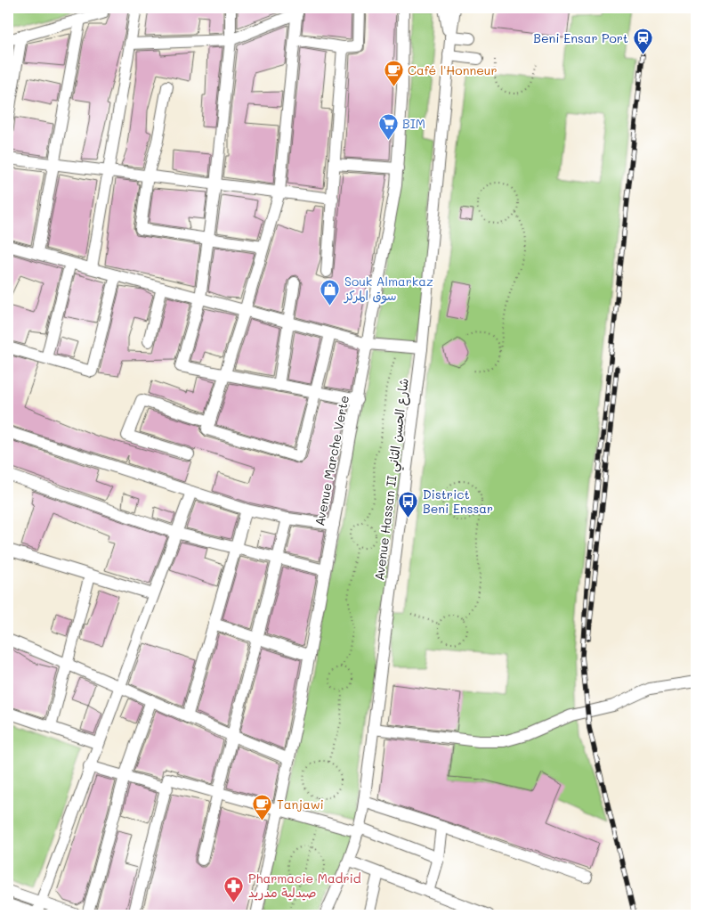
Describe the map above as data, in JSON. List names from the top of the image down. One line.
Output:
{"streets":{"street":["Avenue Marche Verte","Avenue Hassan II شارع الحسن الثاني"]},"places":{"station":["Beni Ensar Port"],"cafe":["Café l'Honneur","Tanjawi"],"supermarket":["BIM"],"shop":["Souk Almarkaz سوق المركز"],"bus stop":["District Beni Enssar"],"pharmacy":["Pharmacie Madrid صيدلية مدريد"]}}
